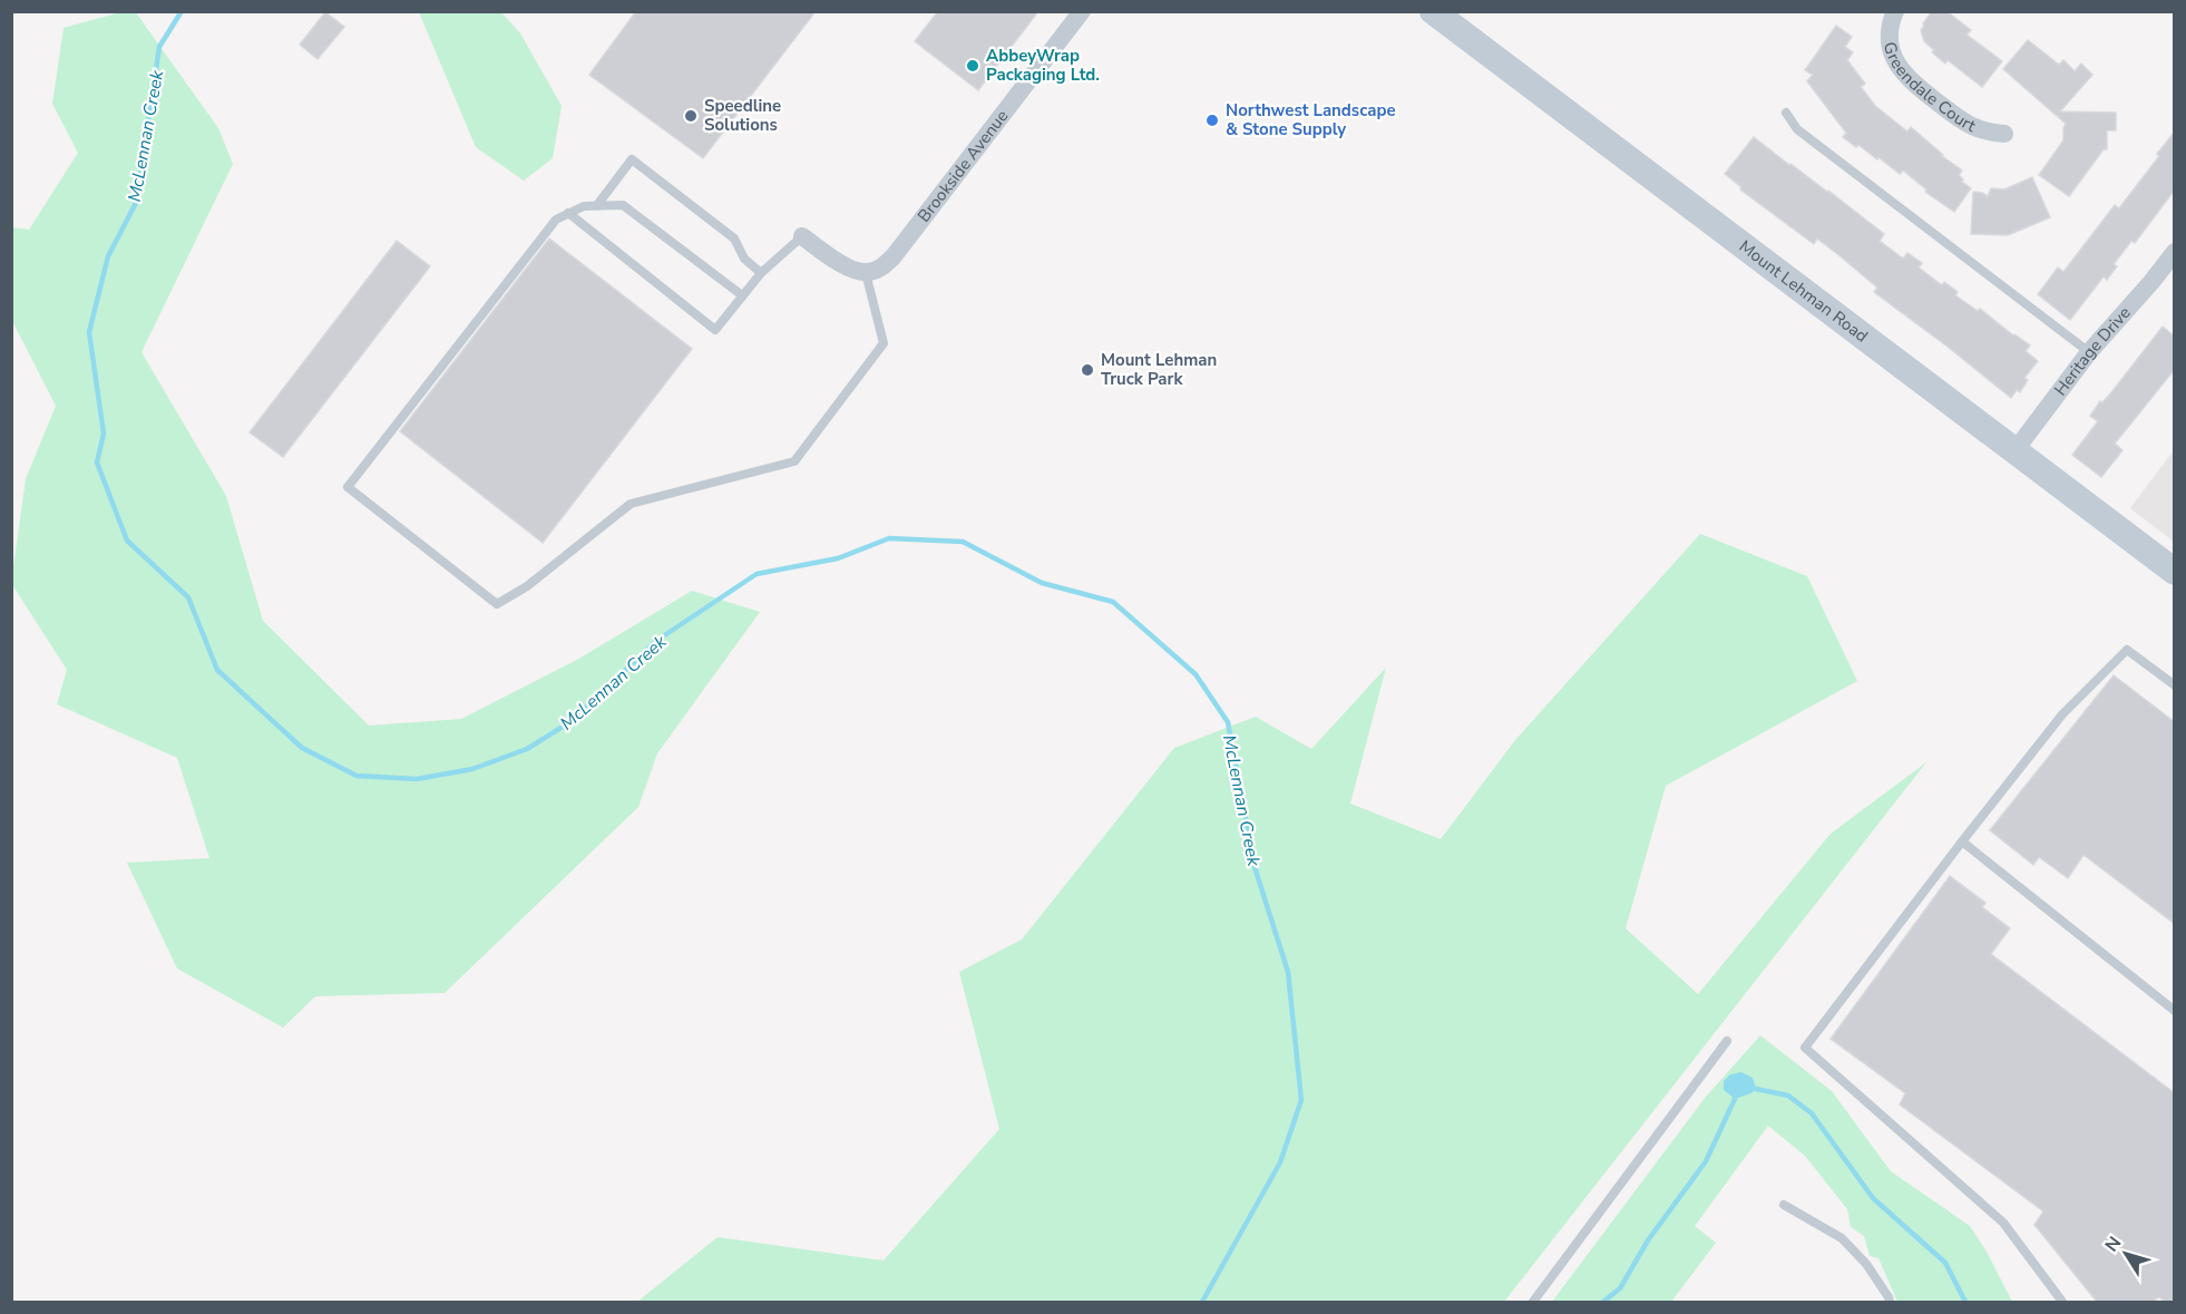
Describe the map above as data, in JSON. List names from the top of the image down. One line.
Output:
{"streets":{"main road":["Mount Lehman Road"],"street":["Greendale Court","Brookside Avenue","Heritage Drive"]},"crossings":[["Mount Lehman Road","Heritage Drive"]],"water":["McLennan Creek"],"places":["AbbeyWrap Packaging Ltd.","Speedline Solutions","Northwest Landscape & Stone Supply","Mount Lehman Truck Park"],"north":"top left"}
